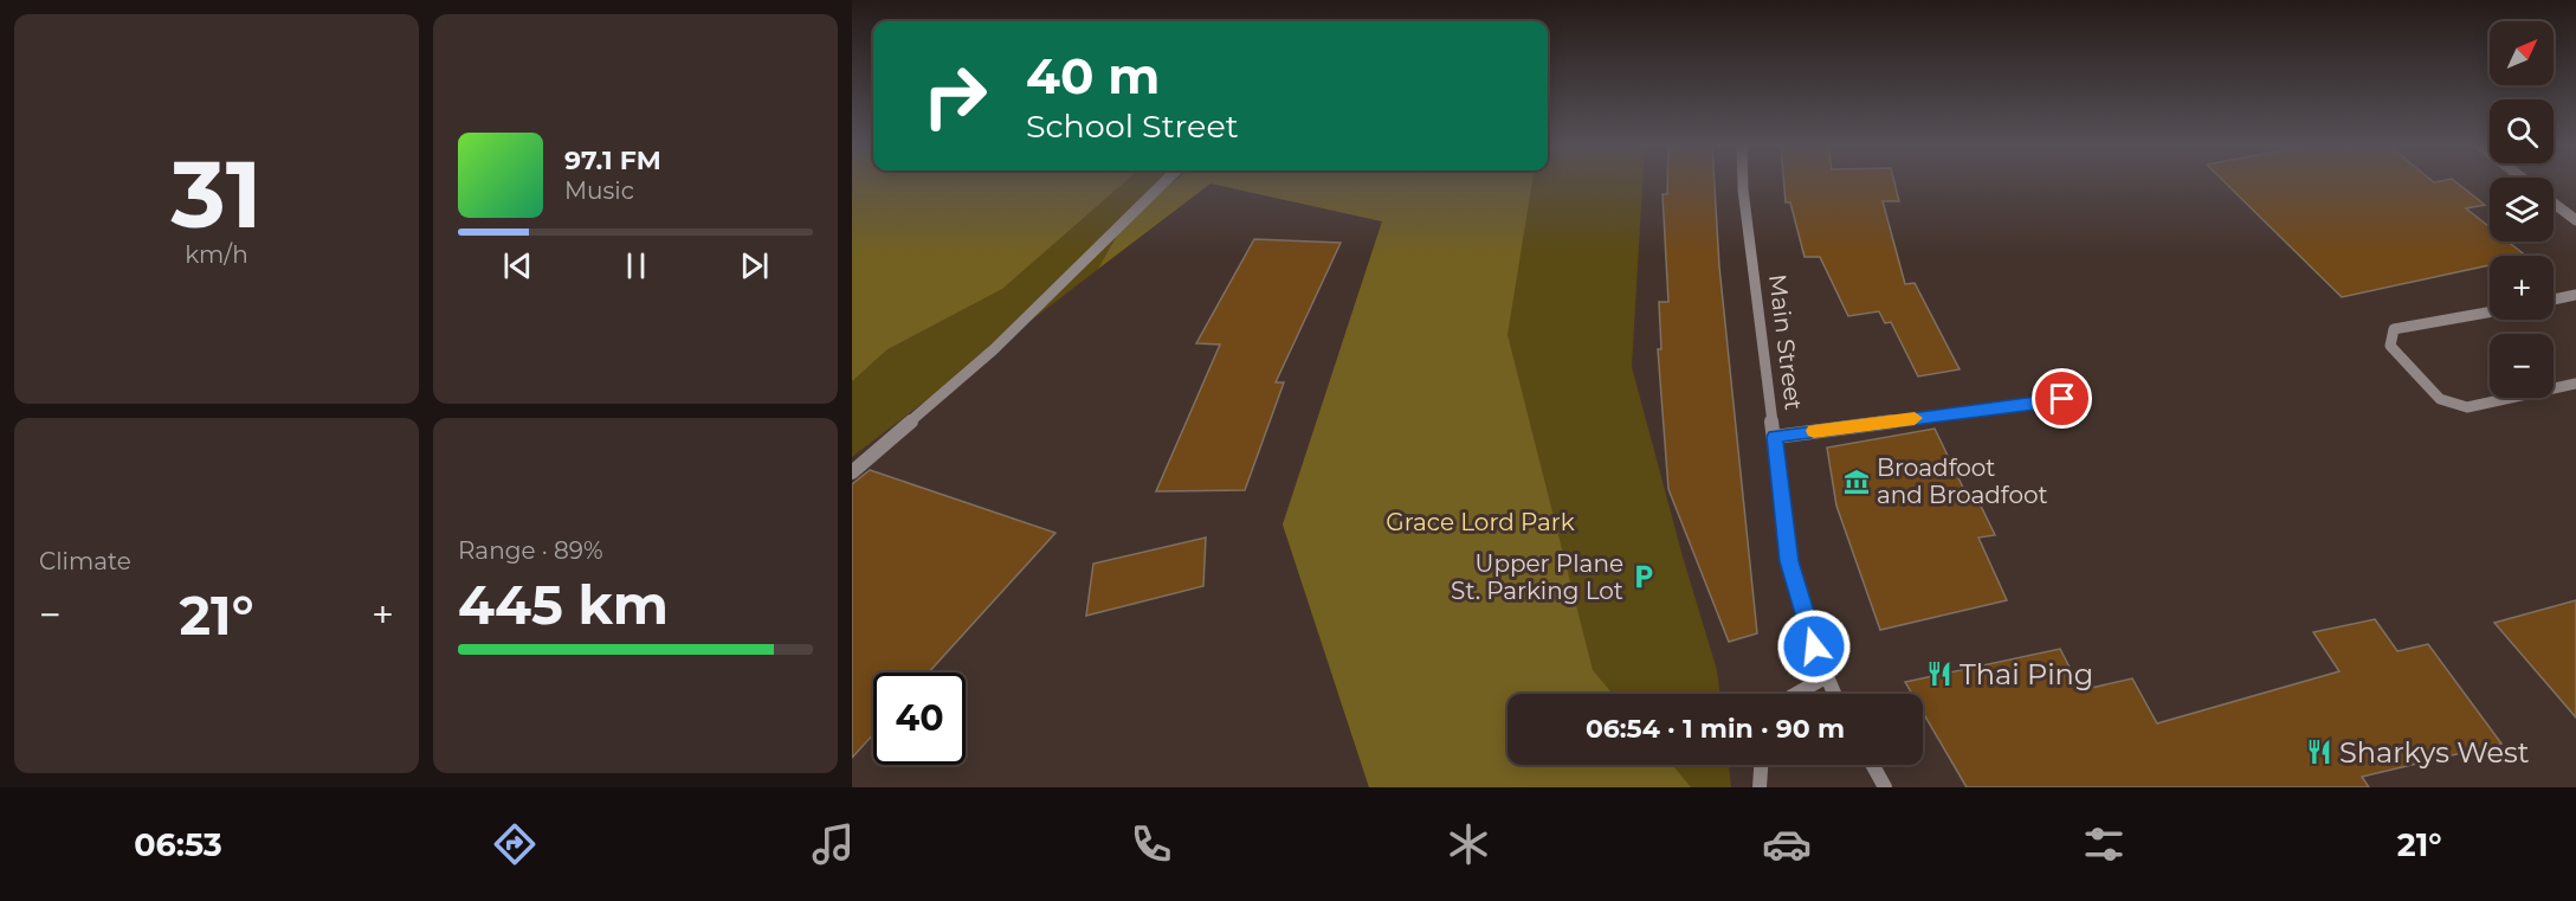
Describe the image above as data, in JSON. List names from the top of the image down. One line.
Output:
{"streets":{"street":["Main Street"]},"parks":["Grace Lord Park"],"places":{"museum":["Broadfoot and Broadfoot"],"parking":["Upper Plane St. Parking Lot"],"restaurant":["Thai Ping","Sharkys West"]},"north":"top right","page":{"tile":[["31","km/h"],"Climate",["Range · 89%","445 km"]],"map_buttons":["+","−"],"turn":["40 m","School Street"],"song":["97.1 FM","Music"],"heat":["−","21°","+"],"limit":"40","trip":"06:54 · 1 min · 90 m","tabs":["06:53","21°"]}}
